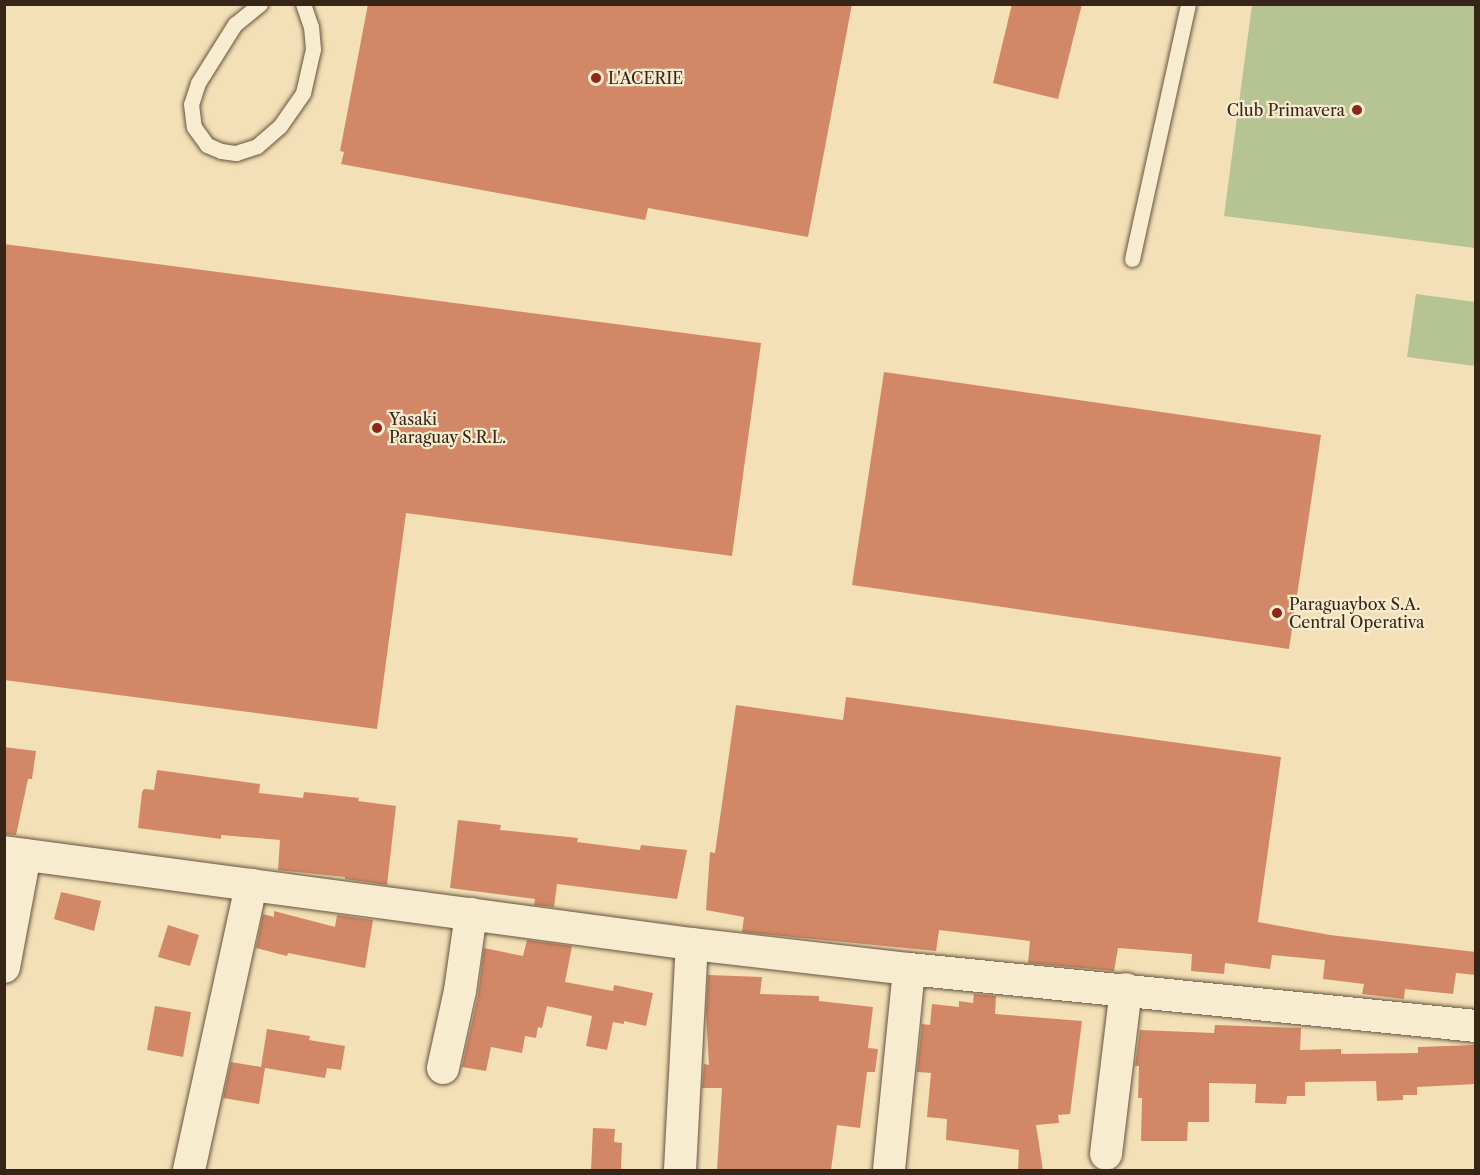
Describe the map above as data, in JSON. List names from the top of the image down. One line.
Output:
{"places":["L'ACERIE","Club Primavera","Yasaki Paraguay S.R.L.","Paraguaybox S.A. Central Operativa"]}
